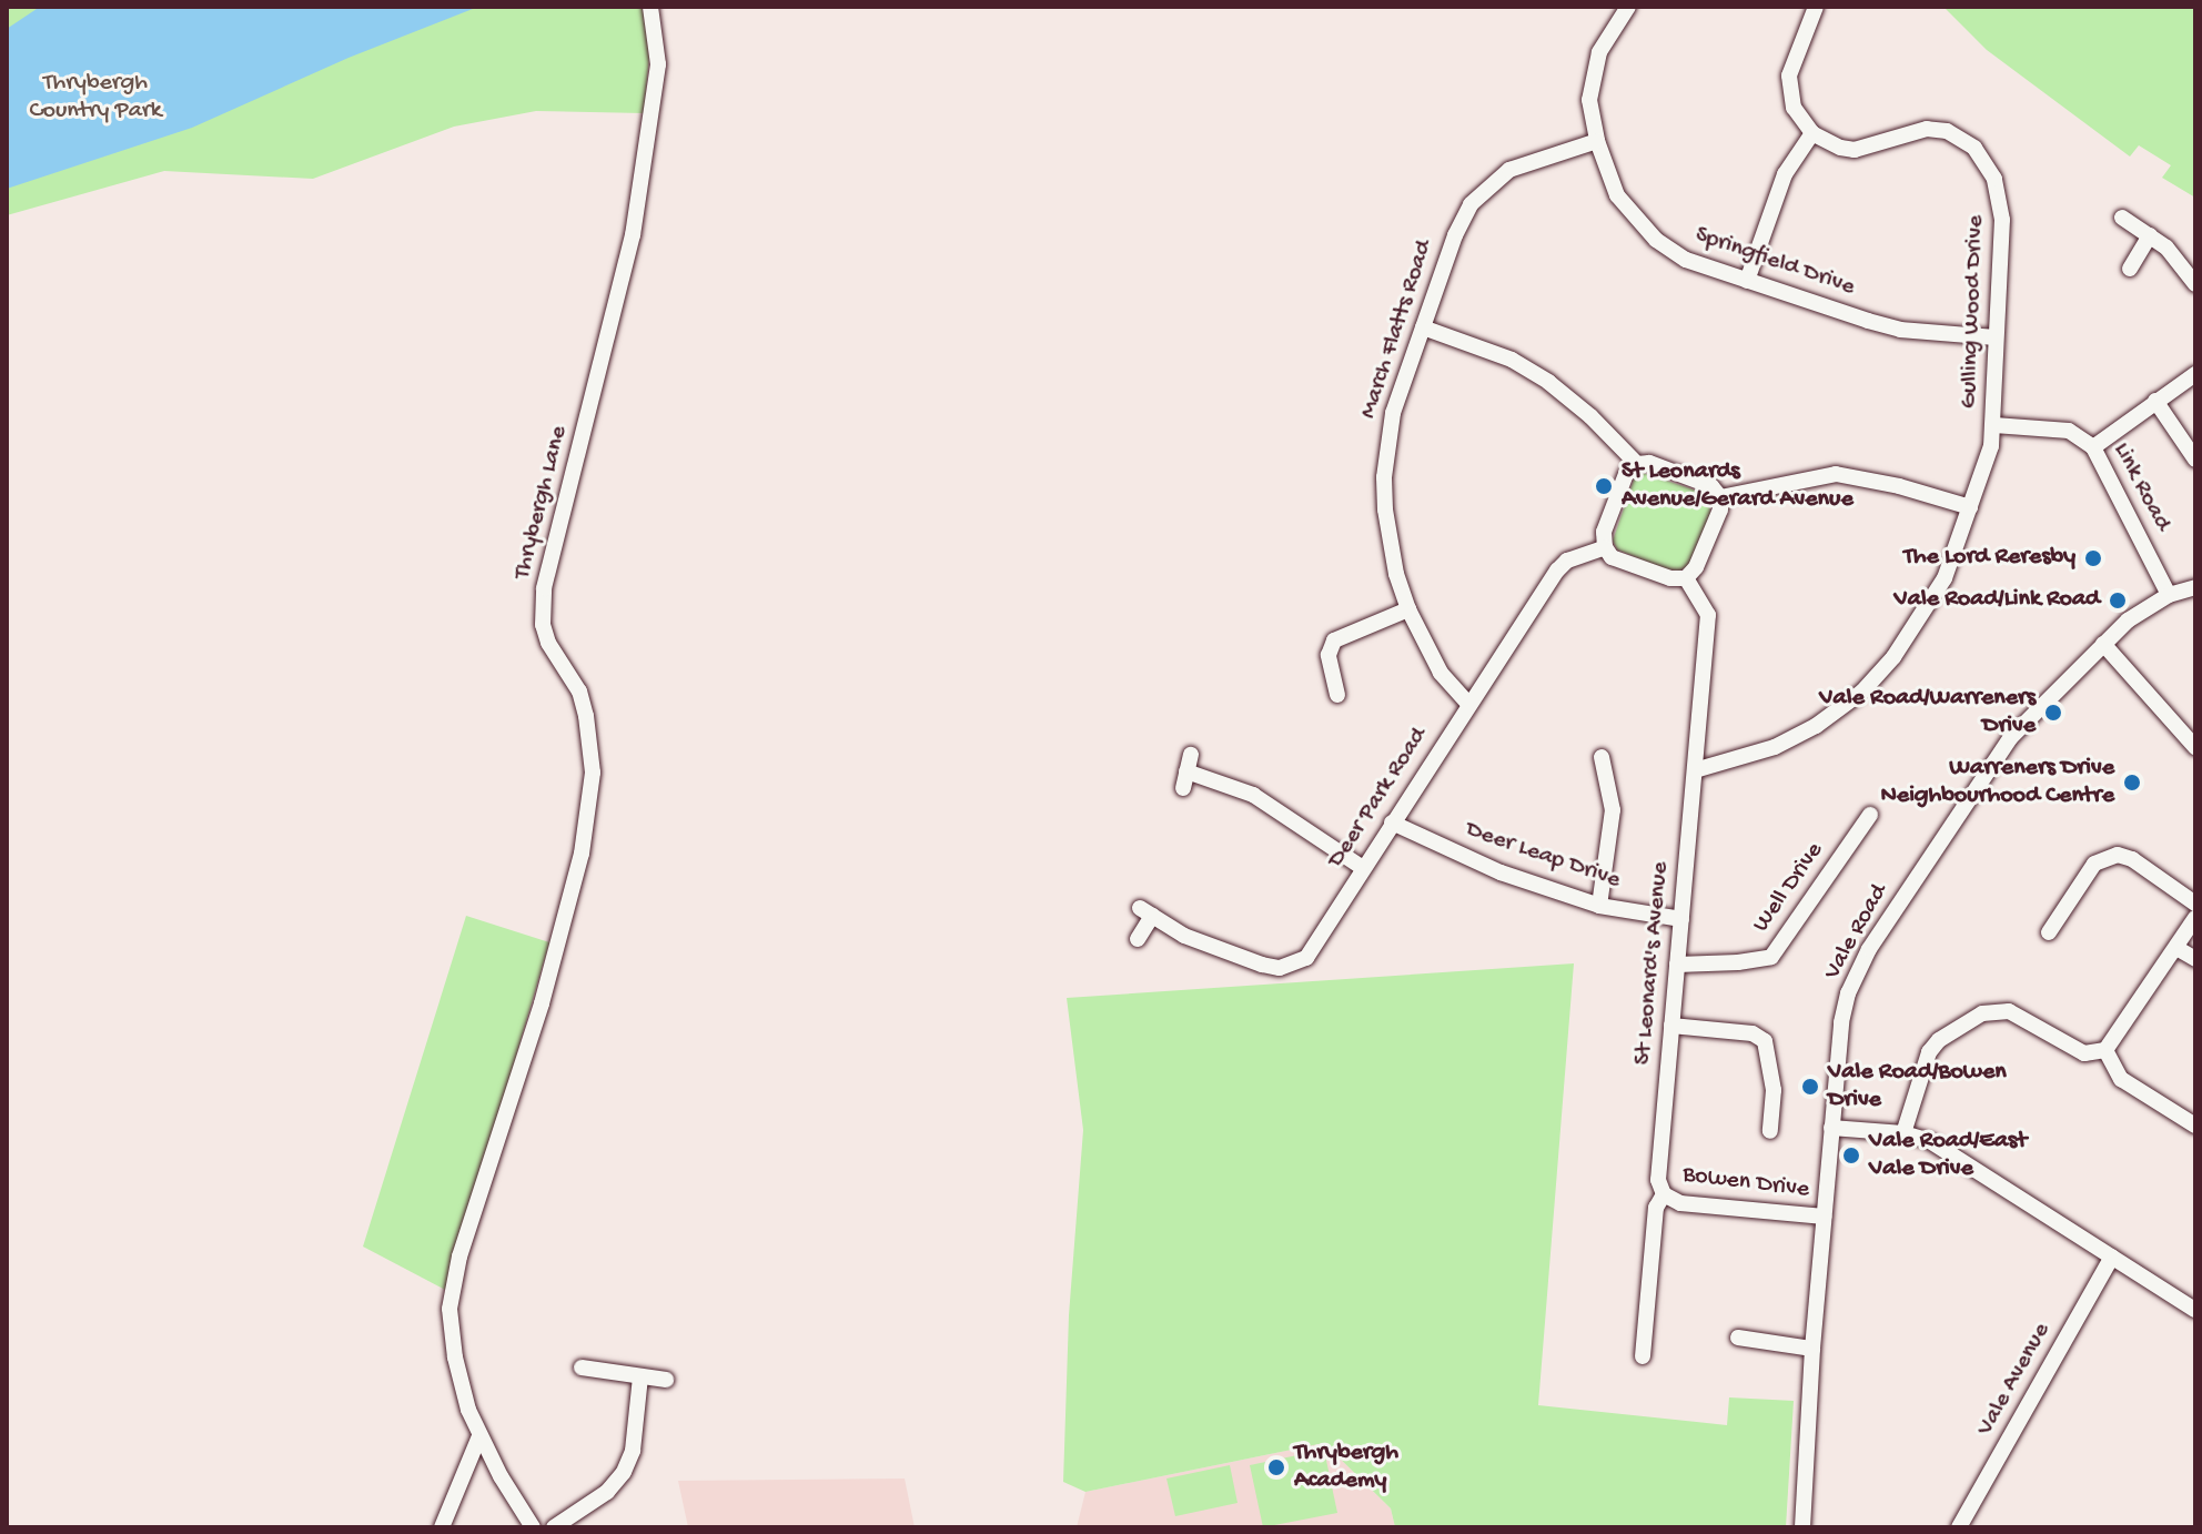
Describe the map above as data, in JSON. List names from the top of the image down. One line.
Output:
{"streets":{"street":["Springfield Drive","Gulling Wood Drive","March Flatts Road","Link Road","Thrybergh Lane","Deer Park Road","Deer Leap Drive","Well Drive","Vale Road","St Leonard's Avenue","Bowen Drive","Vale Avenue"]},"crossings":[["Springfield Drive","Gulling Wood Drive"],["Springfield Drive","March Flatts Road"],["Gulling Wood Drive","Link Road"],["Gulling Wood Drive","St Leonard's Avenue"],["March Flatts Road","Deer Park Road"],["Link Road","Vale Road"],["Deer Park Road","Deer Leap Drive"],["Deer Park Road","St Leonard's Avenue"],["Deer Leap Drive","St Leonard's Avenue"],["Well Drive","St Leonard's Avenue"],["Vale Road","Bowen Drive"],["St Leonard's Avenue","Bowen Drive"]],"parks":["Thrybergh Country Park"],"places":["St Leonards Avenue/Gerard Avenue","The Lord Reresby","Vale Road/Link Road","Vale Road/Warreners Drive","Warreners Drive Neighbourhood Centre","Vale Road/Bowen Drive","Vale Road/East Vale Drive","Thrybergh Academy"]}
